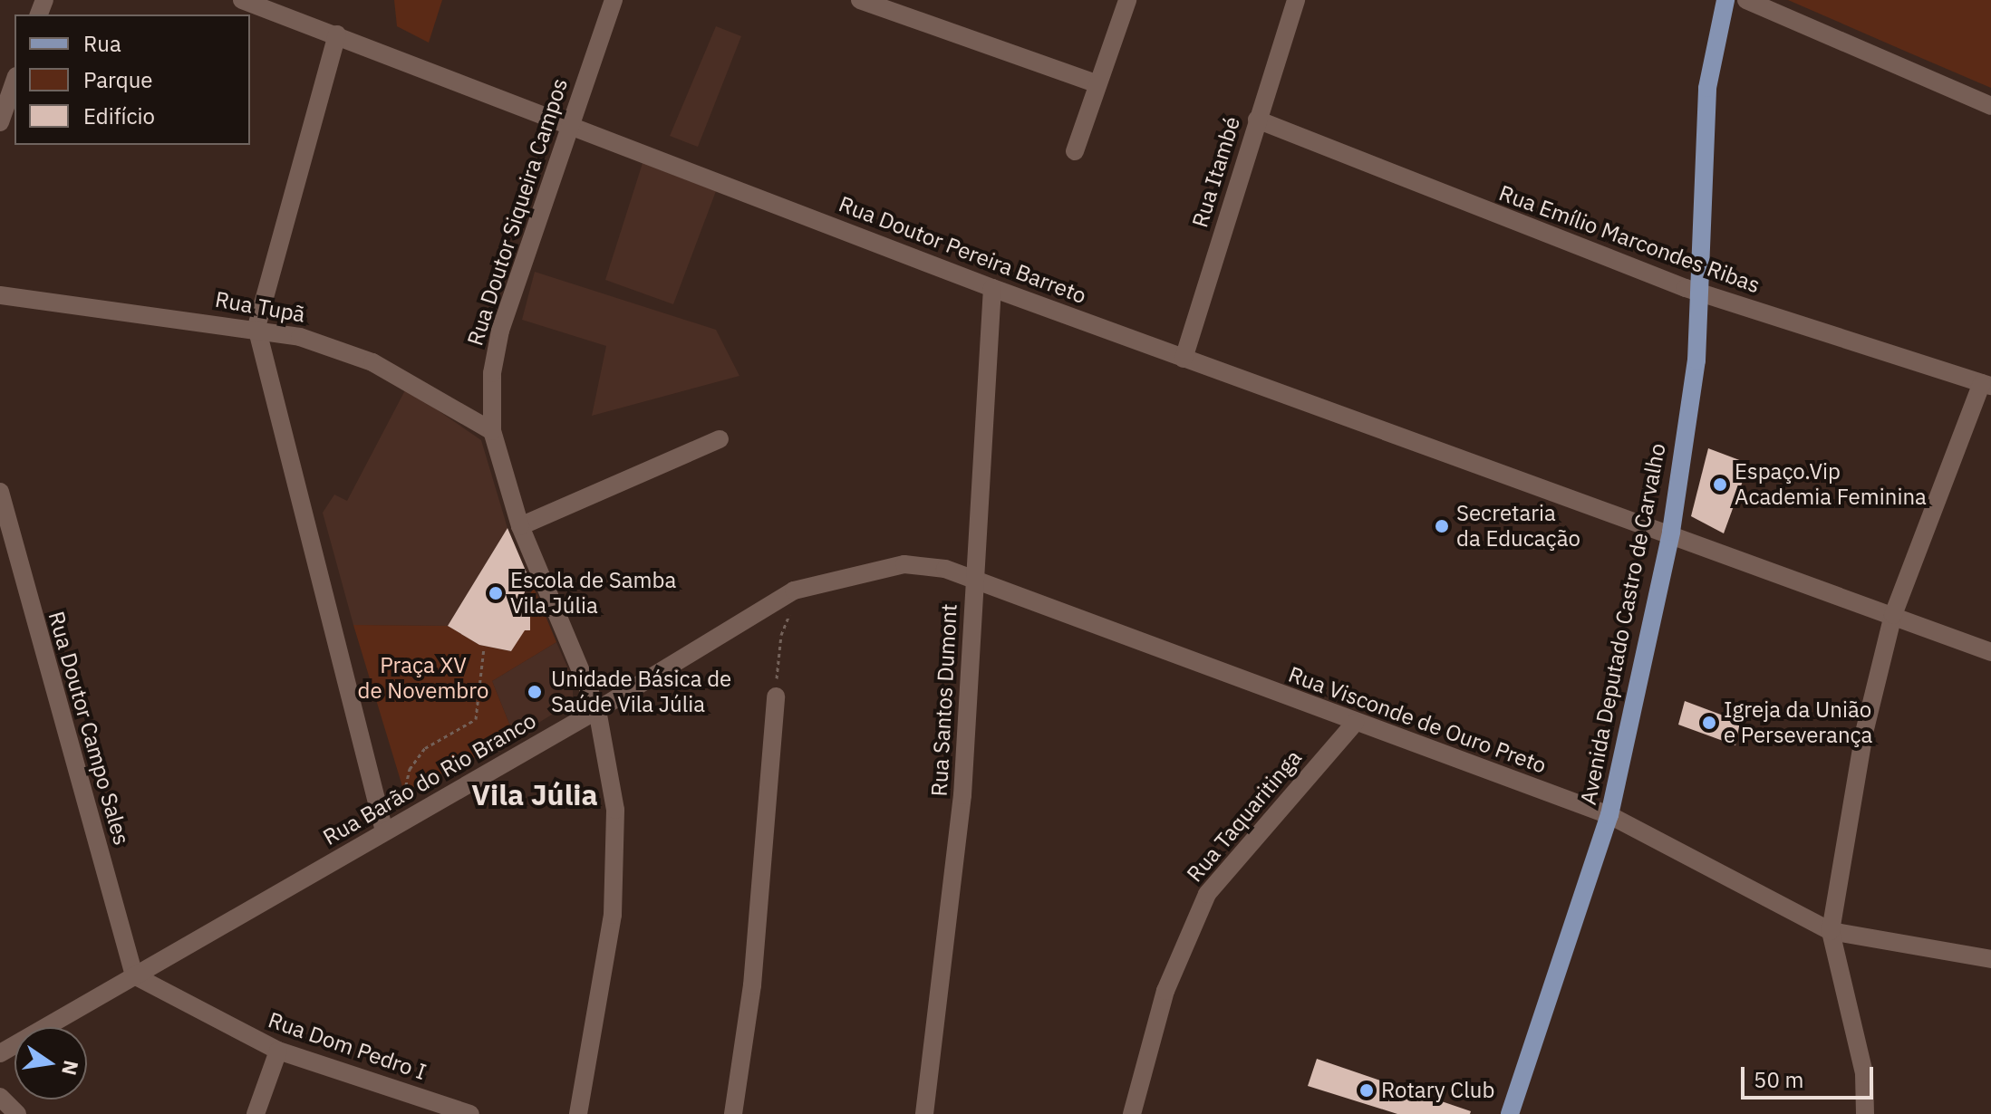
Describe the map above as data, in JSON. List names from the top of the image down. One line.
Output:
{"streets":{"main road":["Avenida Deputado Castro de Carvalho"],"street":["Rua Itambé","Rua Doutor Siqueira Campos","Rua Emílio Marcondes Ribas","Rua Doutor Pereira Barreto","Rua Tupã","Rua Santos Dumont","Rua Visconde de Ouro Preto","Rua Doutor Campo Sales","Rua Barão do Rio Branco","Rua Taquaritinga","Rua Dom Pedro I"]},"crossings":[["Rua Itambé","Rua Emílio Marcondes Ribas"],["Rua Itambé","Rua Doutor Pereira Barreto"],["Rua Doutor Siqueira Campos","Rua Doutor Pereira Barreto"],["Rua Doutor Siqueira Campos","Rua Tupã"],["Rua Doutor Siqueira Campos","Rua Barão do Rio Branco"],["Rua Emílio Marcondes Ribas","Avenida Deputado Castro de Carvalho"],["Rua Doutor Pereira Barreto","Avenida Deputado Castro de Carvalho"],["Rua Doutor Pereira Barreto","Rua Santos Dumont"],["Avenida Deputado Castro de Carvalho","Rua Visconde de Ouro Preto"],["Rua Santos Dumont","Rua Visconde de Ouro Preto"],["Rua Santos Dumont","Rua Barão do Rio Branco"],["Rua Visconde de Ouro Preto","Rua Barão do Rio Branco"],["Rua Visconde de Ouro Preto","Rua Taquaritinga"],["Rua Doutor Campo Sales","Rua Barão do Rio Branco"],["Rua Doutor Campo Sales","Rua Dom Pedro I"],["Rua Barão do Rio Branco","Rua Dom Pedro I"]],"districts":["Vila Júlia"],"parks":["Praça XV de Novembro"],"places":["Espaço.Vip Academia Feminina","Secretaria da Educação","Escola de Samba Vila Júlia","Unidade Básica de Saúde Vila Júlia","Igreja da União e Perseverança","Rotary Club"],"legend":["Rua","Parque","Edifício"],"scale_bar":"50 m","north":"right"}
